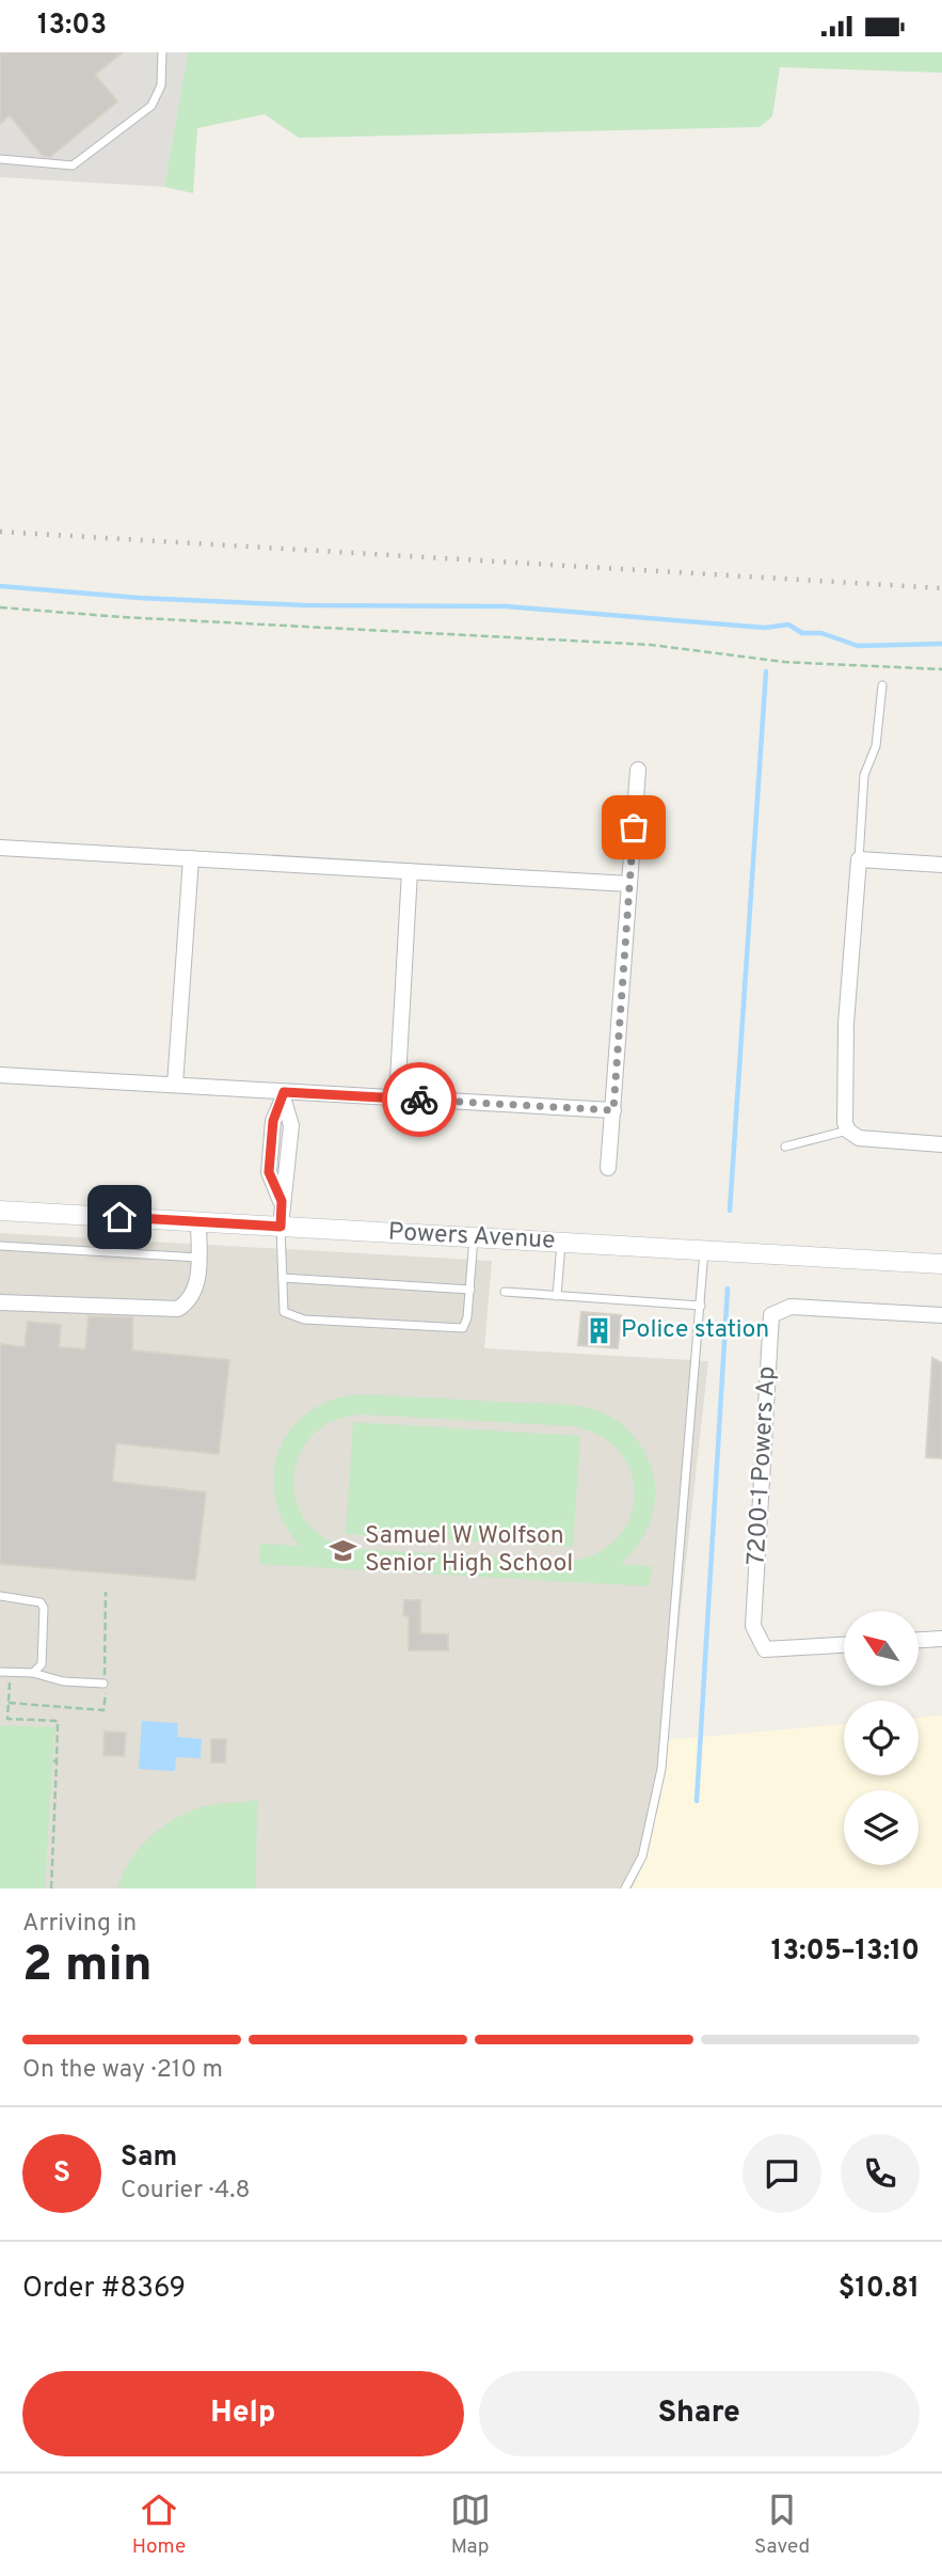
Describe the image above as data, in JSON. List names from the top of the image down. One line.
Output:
{"streets":{"street":["Powers Avenue","7200-1 Powers Ap"]},"places":{"building":["Police station"],"school or university":["Samuel W Wolfson Senior High School"]},"north":"top left","page":{"status":"13:03","heading":["2 min","Arriving in","13:05–13:10"],"panel":["Sam","Courier · 4.8","Order #8369","$10.81"],"bar":"On the way · 210 m","round":"S","buttons":["Help","Share"],"tabs":["Home","Map","Saved"]}}
